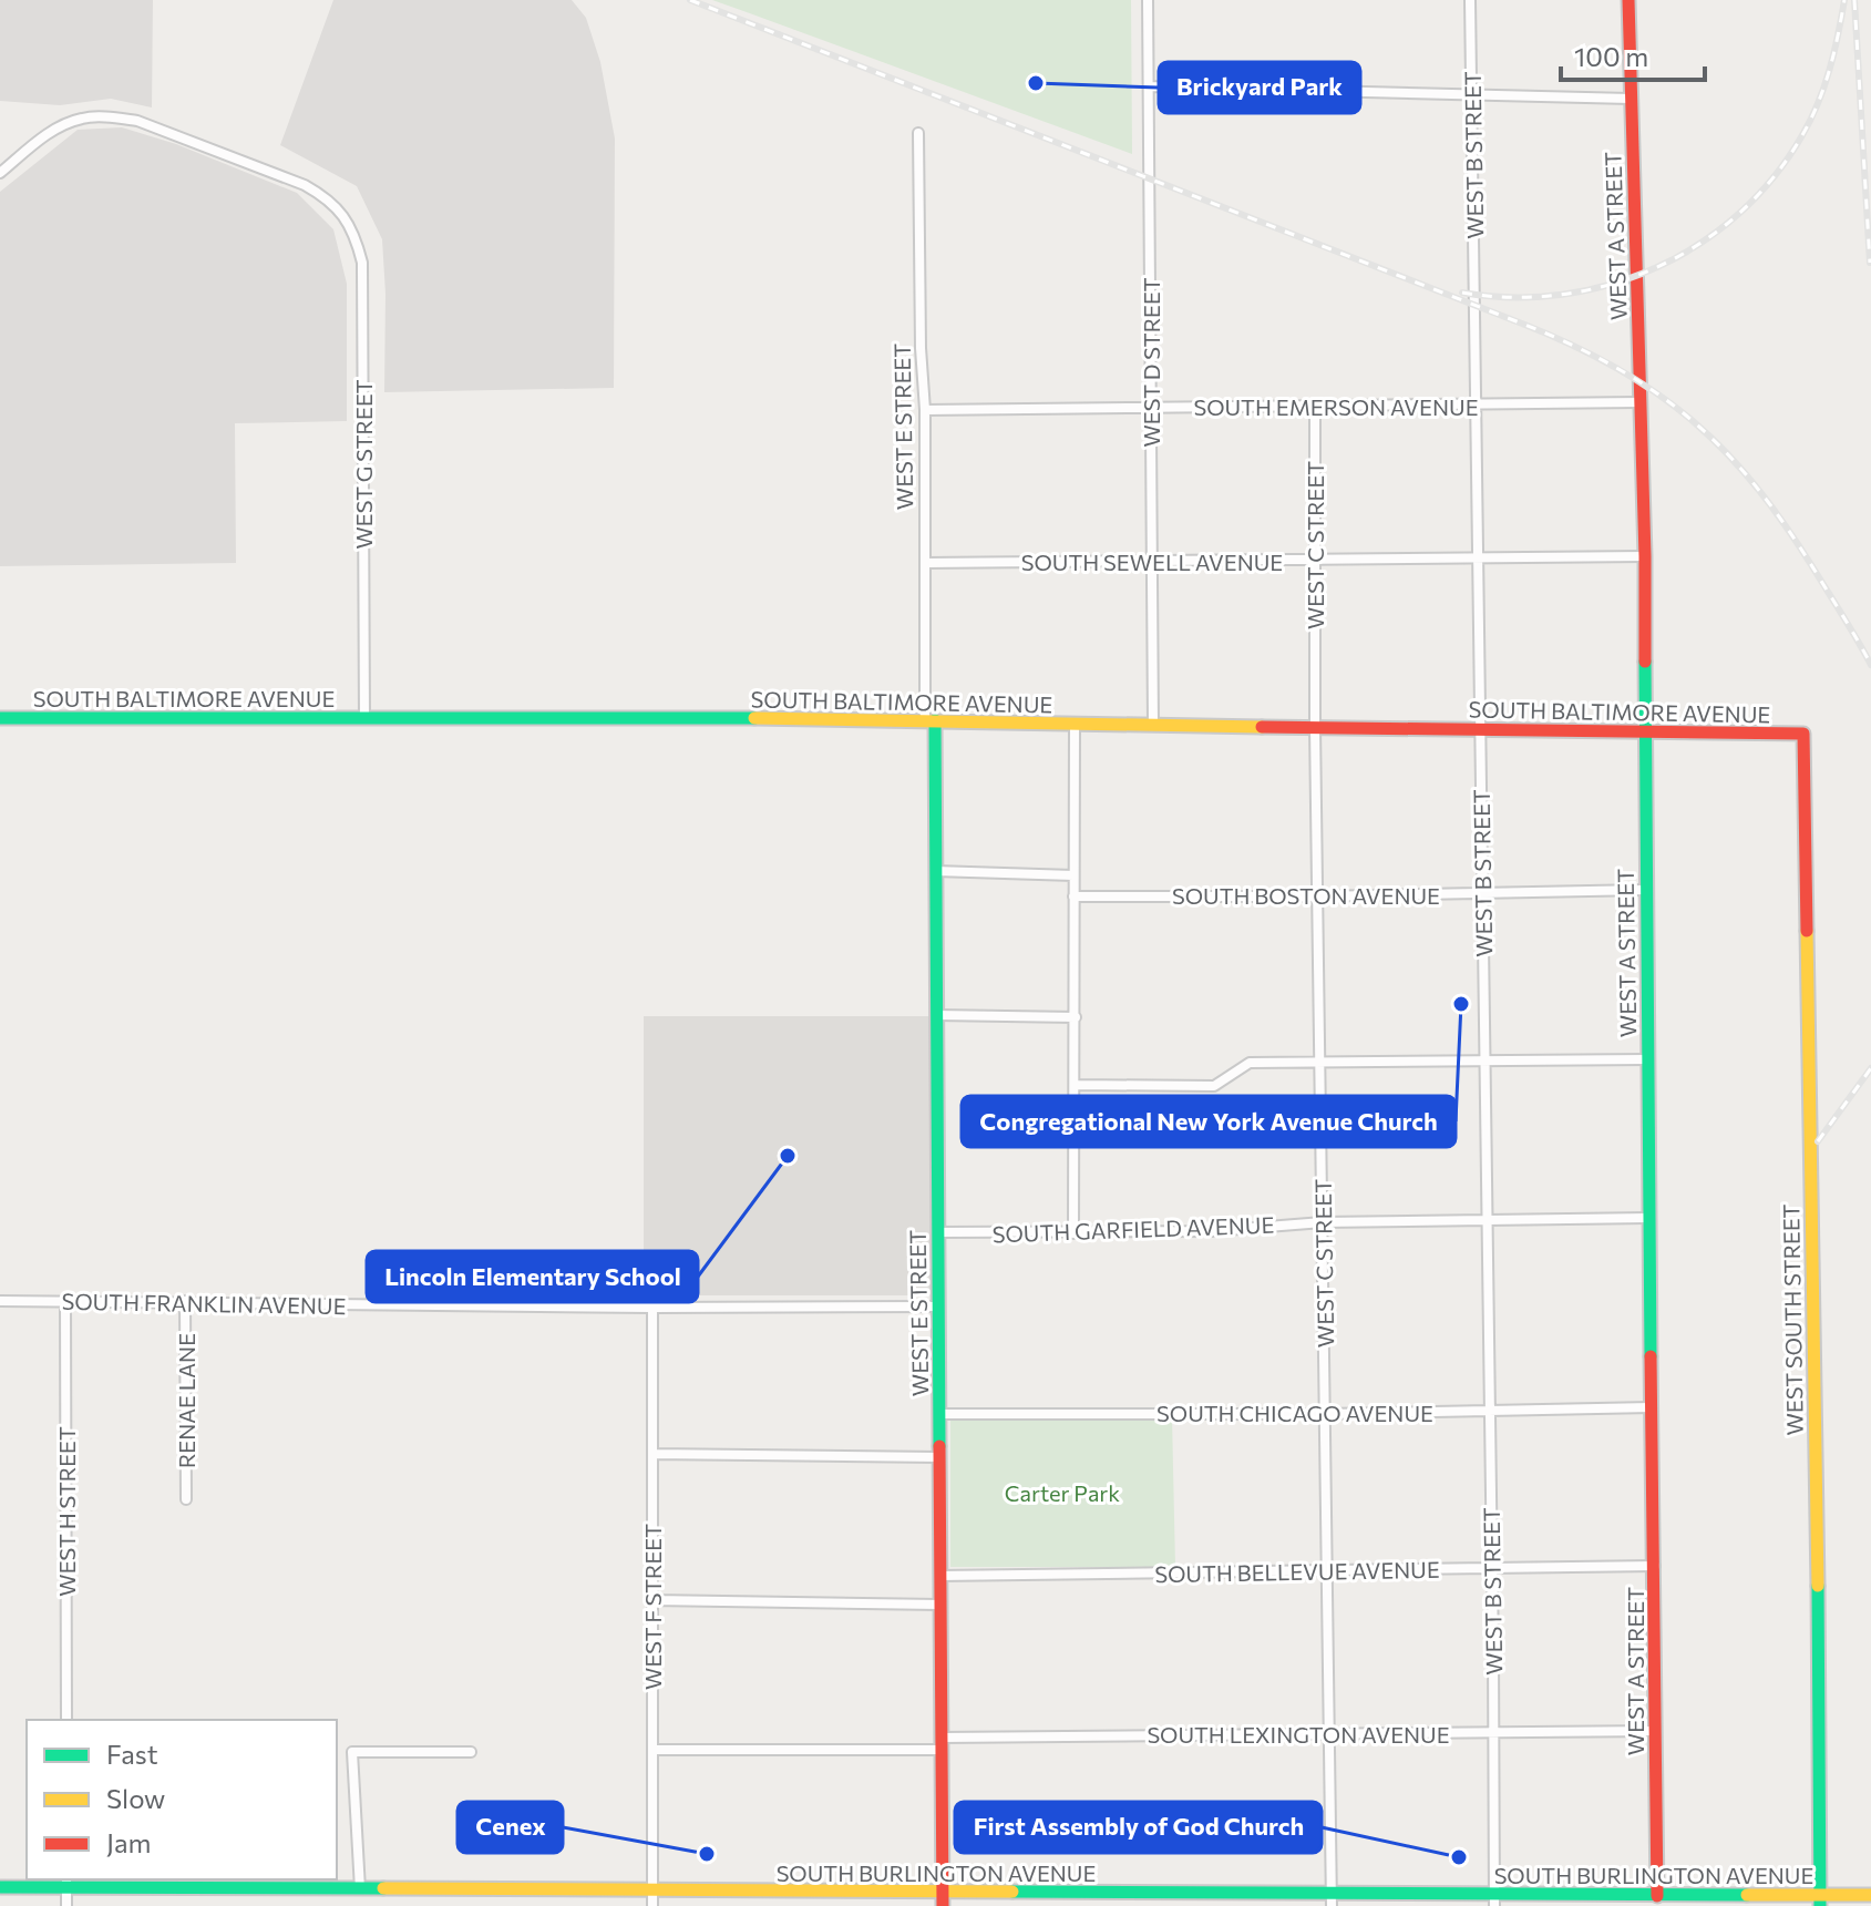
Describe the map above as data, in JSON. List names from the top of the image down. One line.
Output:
{"streets":{"main road":["WEST A STREET","WEST E STREET","SOUTH BALTIMORE AVENUE","WEST SOUTH STREET","SOUTH BURLINGTON AVENUE"],"street":["WEST B STREET","WEST D STREET","SOUTH EMERSON AVENUE","WEST G STREET","WEST C STREET","SOUTH SEWELL AVENUE","SOUTH BOSTON AVENUE","SOUTH GARFIELD AVENUE","SOUTH FRANKLIN AVENUE","RENAE LANE","SOUTH CHICAGO AVENUE","WEST H STREET","SOUTH BELLEVUE AVENUE","WEST F STREET","SOUTH LEXINGTON AVENUE"]},"crossings":[["WEST B STREET","SOUTH EMERSON AVENUE"],["WEST B STREET","SOUTH SEWELL AVENUE"],["WEST B STREET","SOUTH BALTIMORE AVENUE"],["WEST B STREET","SOUTH BOSTON AVENUE"],["WEST B STREET","SOUTH GARFIELD AVENUE"],["WEST B STREET","SOUTH CHICAGO AVENUE"],["WEST B STREET","SOUTH BELLEVUE AVENUE"],["WEST B STREET","SOUTH LEXINGTON AVENUE"],["WEST B STREET","SOUTH BURLINGTON AVENUE"],["WEST A STREET","SOUTH EMERSON AVENUE"],["WEST A STREET","SOUTH SEWELL AVENUE"],["WEST A STREET","SOUTH BALTIMORE AVENUE"],["WEST A STREET","SOUTH BOSTON AVENUE"],["WEST A STREET","SOUTH GARFIELD AVENUE"],["WEST A STREET","SOUTH CHICAGO AVENUE"],["WEST A STREET","SOUTH BELLEVUE AVENUE"],["WEST A STREET","SOUTH LEXINGTON AVENUE"],["WEST A STREET","SOUTH BURLINGTON AVENUE"],["WEST D STREET","SOUTH EMERSON AVENUE"],["WEST D STREET","SOUTH SEWELL AVENUE"],["WEST D STREET","SOUTH BALTIMORE AVENUE"],["SOUTH EMERSON AVENUE","WEST E STREET"],["SOUTH EMERSON AVENUE","WEST C STREET"],["WEST E STREET","SOUTH SEWELL AVENUE"],["WEST E STREET","SOUTH BALTIMORE AVENUE"],["WEST E STREET","SOUTH GARFIELD AVENUE"],["WEST E STREET","SOUTH FRANKLIN AVENUE"],["WEST E STREET","SOUTH CHICAGO AVENUE"],["WEST E STREET","SOUTH BELLEVUE AVENUE"],["WEST E STREET","SOUTH LEXINGTON AVENUE"],["WEST E STREET","SOUTH BURLINGTON AVENUE"],["WEST G STREET","SOUTH BALTIMORE AVENUE"],["WEST C STREET","SOUTH SEWELL AVENUE"],["WEST C STREET","SOUTH BALTIMORE AVENUE"],["WEST C STREET","SOUTH BOSTON AVENUE"],["WEST C STREET","SOUTH GARFIELD AVENUE"],["WEST C STREET","SOUTH CHICAGO AVENUE"],["WEST C STREET","SOUTH BELLEVUE AVENUE"],["WEST C STREET","SOUTH LEXINGTON AVENUE"],["WEST C STREET","SOUTH BURLINGTON AVENUE"],["SOUTH BALTIMORE AVENUE","WEST SOUTH STREET"],["SOUTH FRANKLIN AVENUE","RENAE LANE"],["SOUTH FRANKLIN AVENUE","WEST H STREET"],["SOUTH FRANKLIN AVENUE","WEST F STREET"],["WEST SOUTH STREET","SOUTH BURLINGTON AVENUE"],["WEST F STREET","SOUTH LEXINGTON AVENUE"],["WEST F STREET","SOUTH BURLINGTON AVENUE"]],"parks":["Carter Park"],"places":["Brickyard Park","Congregational New York Avenue Church","Lincoln Elementary School","Cenex","First Assembly of God Church"],"legend":["Fast","Slow","Jam"],"scale_bar":"100 m"}
